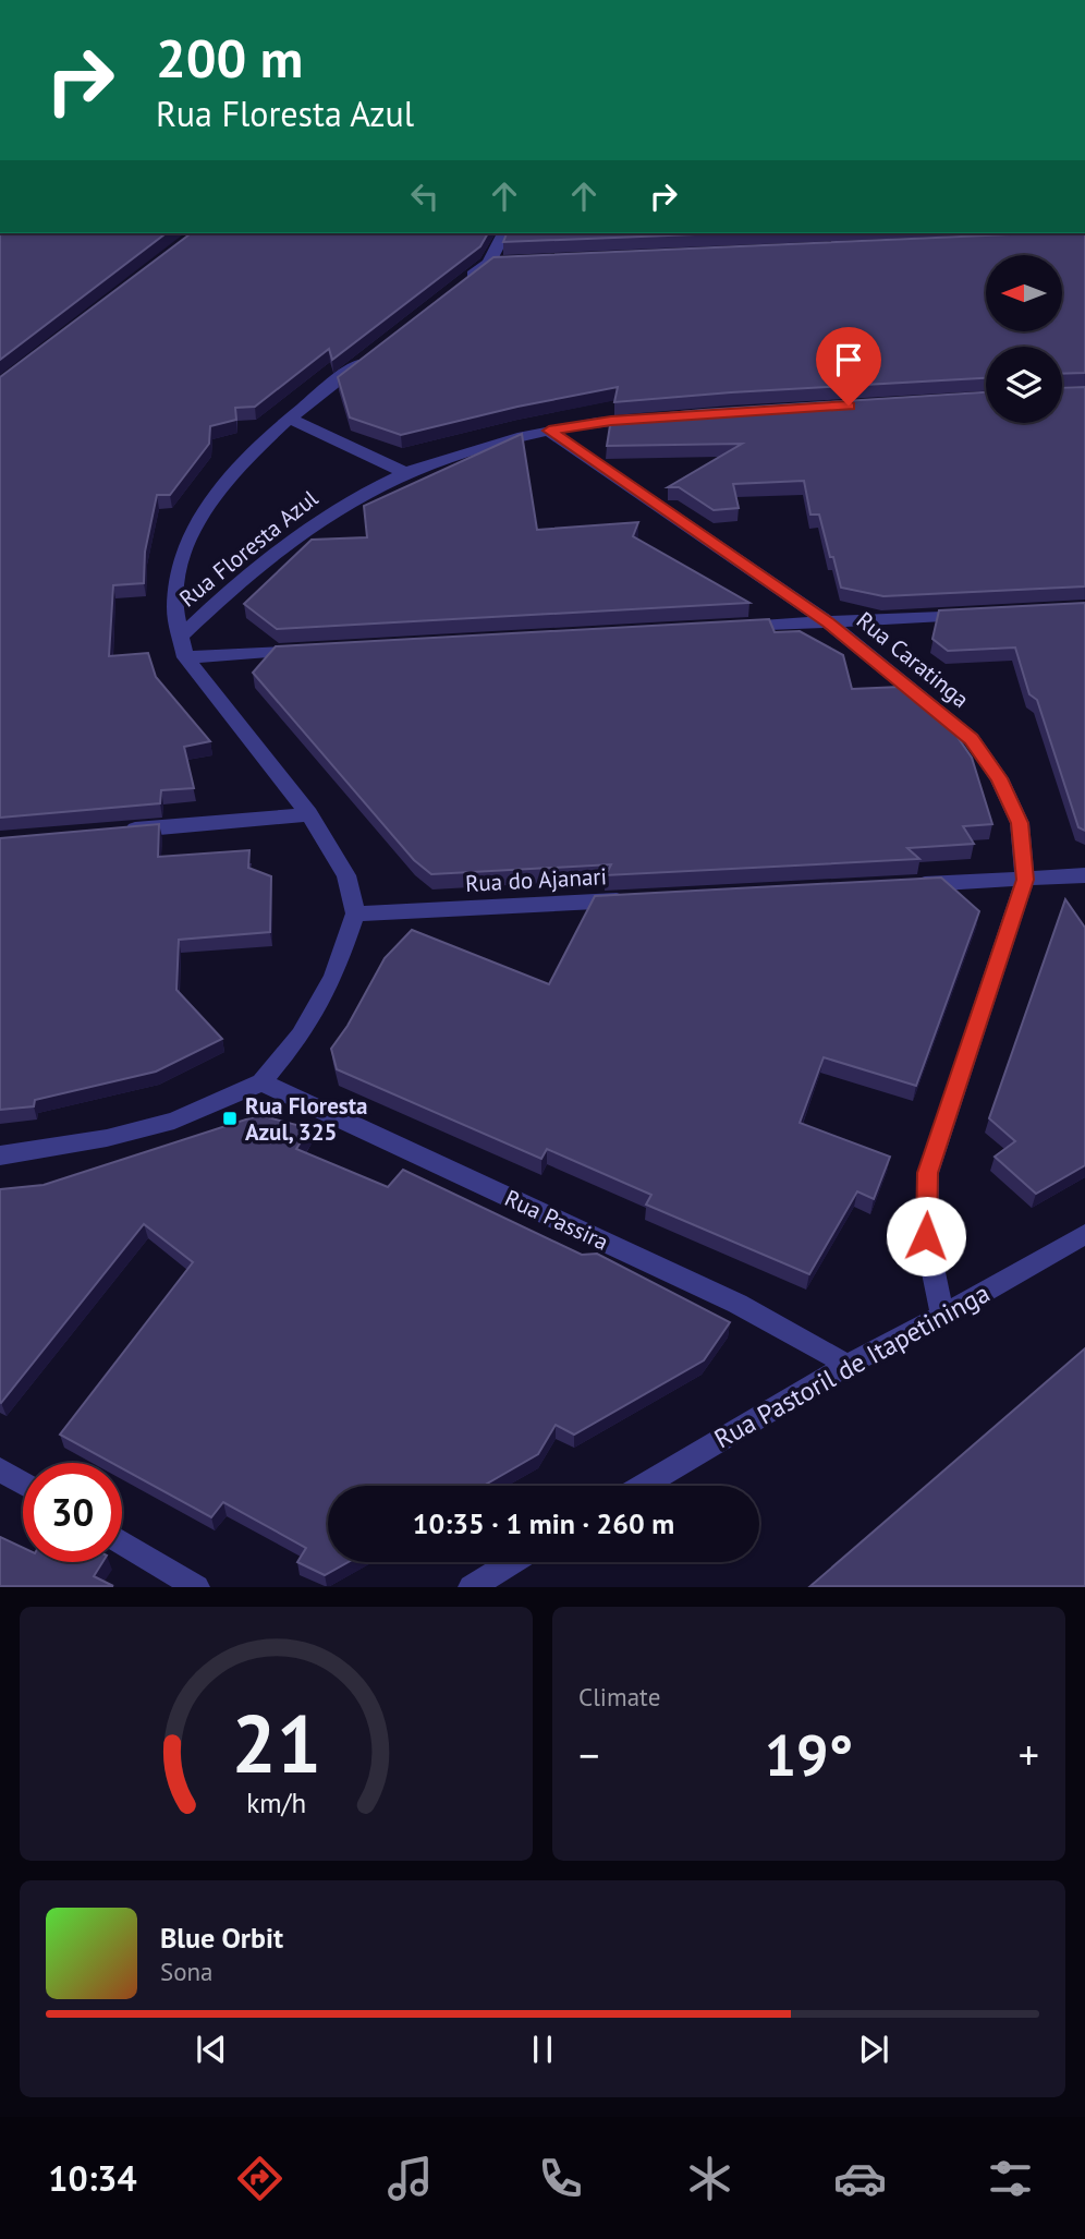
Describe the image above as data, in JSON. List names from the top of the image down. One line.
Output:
{"streets":{"street":["Rua Floresta Azul","Rua Caratinga","Rua do Ajanari","Rua Passira","Rua Pastoril de Itapetininga"]},"crossings":[["Rua Floresta Azul","Rua Caratinga"],["Rua Caratinga","Rua Pastoril de Itapetininga"],["Rua Passira","Rua Pastoril de Itapetininga"]],"places":{"transit":["Rua Floresta Azul, 325"]},"north":"left","page":{"turn":["200 m","Rua Floresta Azul"],"limit":"30","trip":"10:35 · 1 min · 260 m","tile":"Climate","heat":["−","19°","+"],"song":["Blue Orbit","Sona"],"tabs":"10:34","gauge":["21","km/h"]}}
